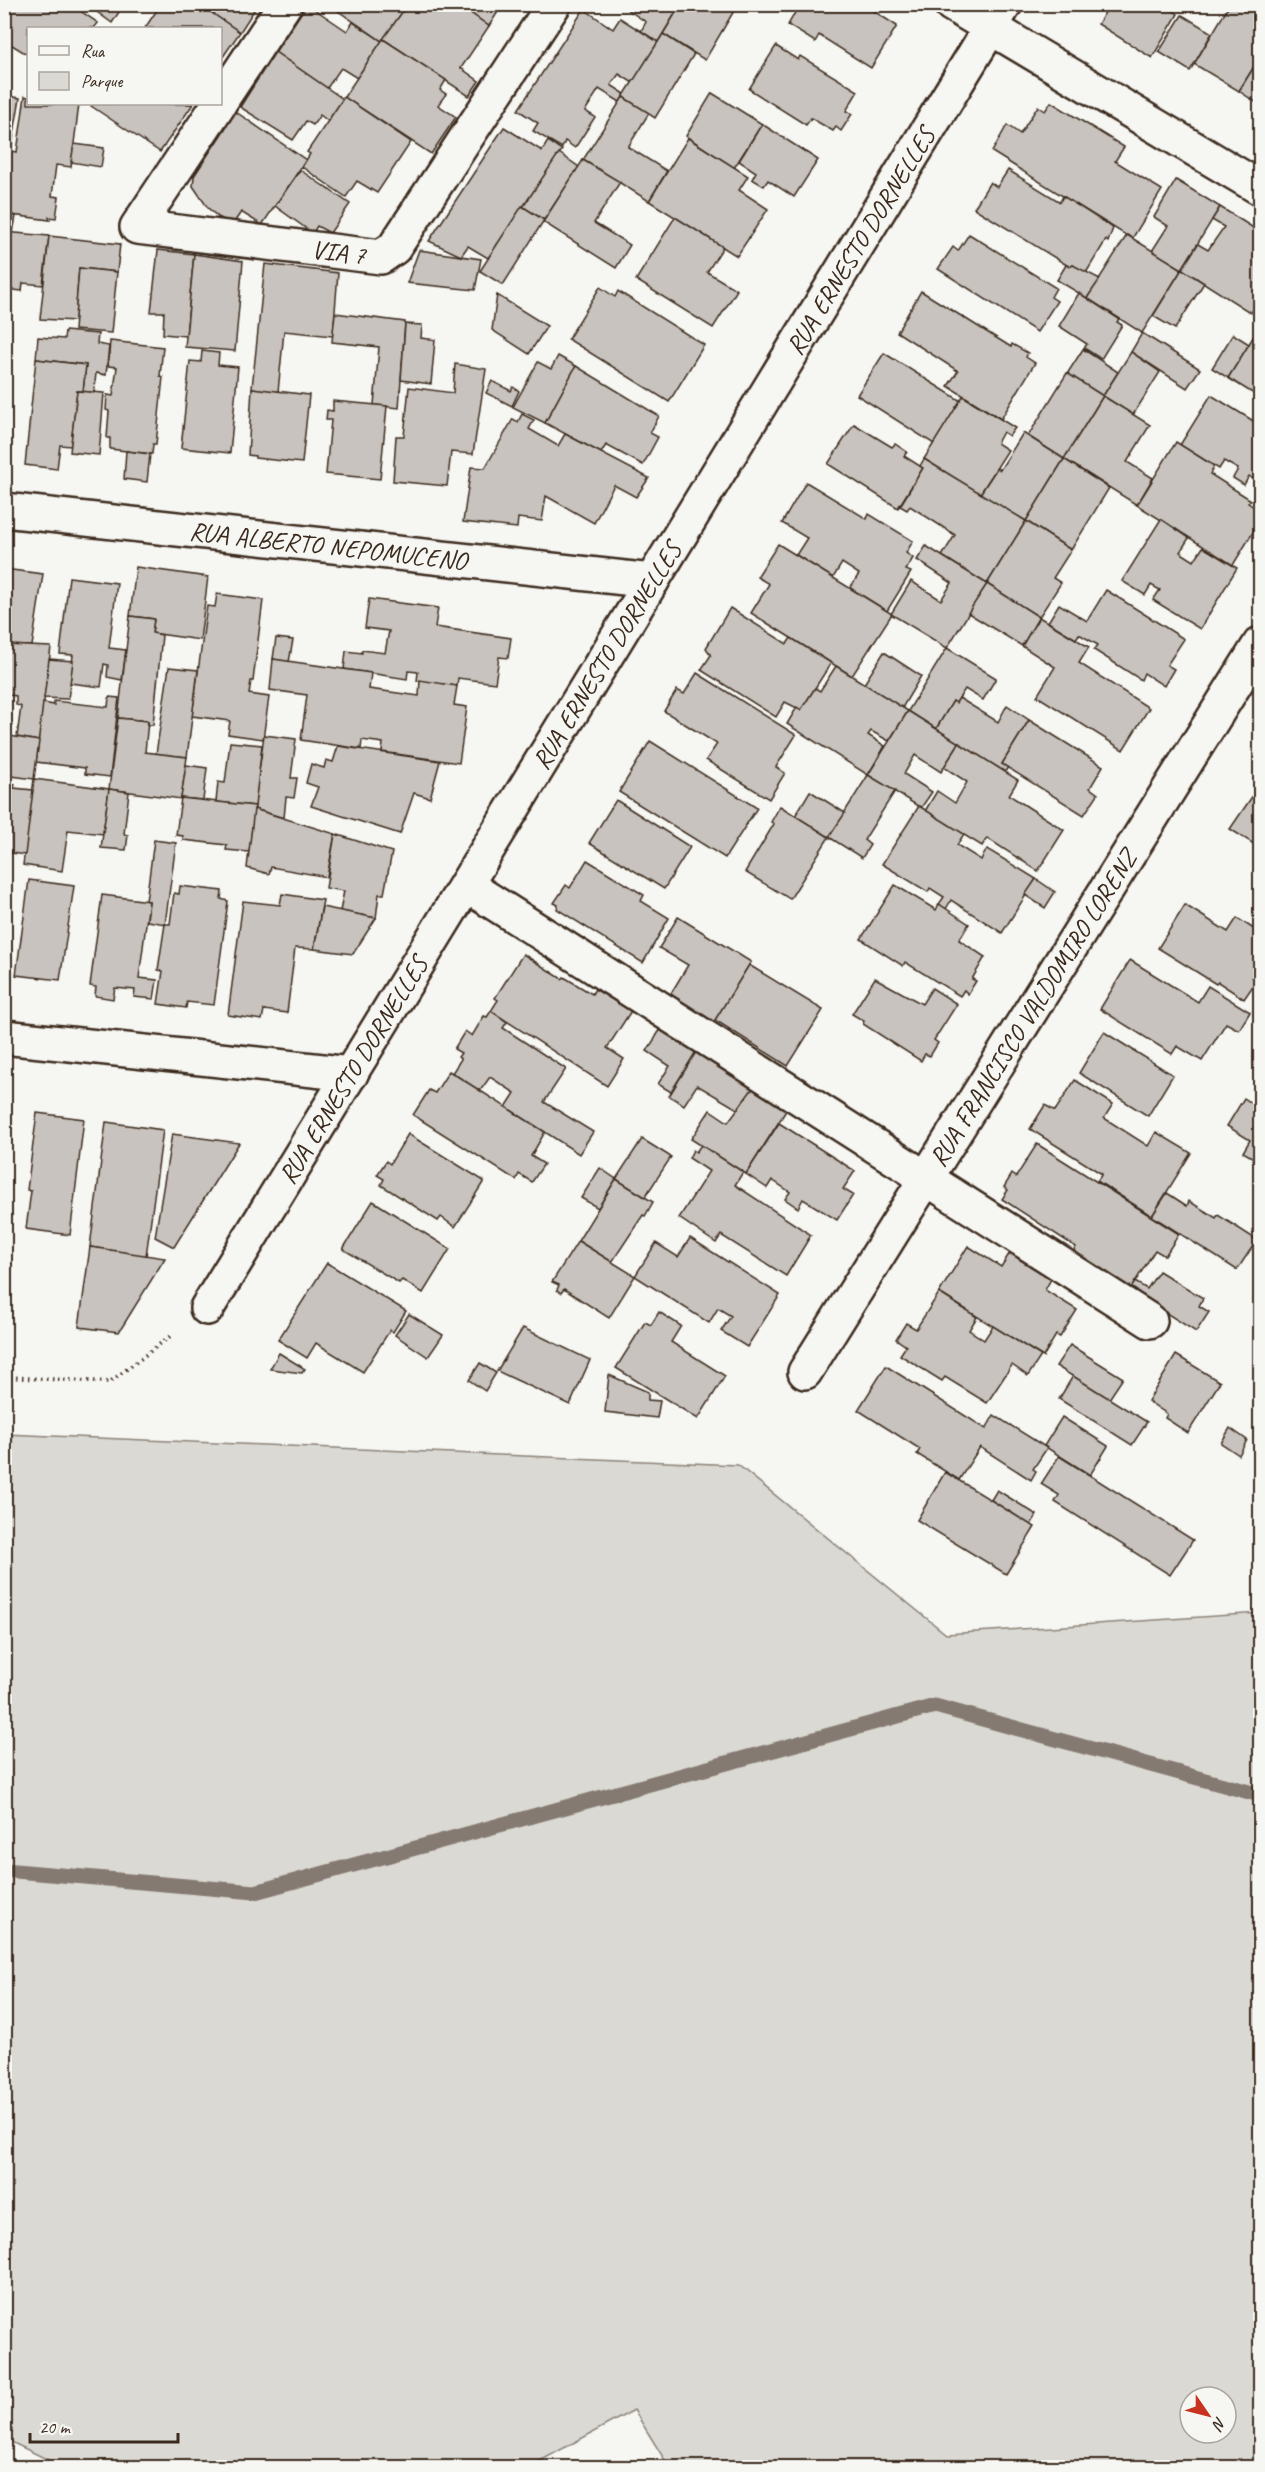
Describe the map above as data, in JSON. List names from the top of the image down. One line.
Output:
{"streets":{"street":["RUA ERNESTO DORNELLES","VIA 7","RUA ALBERTO NEPOMUCENO","RUA FRANCISCO VALDOMIRO LORENZ"]},"crossings":[["RUA ERNESTO DORNELLES","RUA ALBERTO NEPOMUCENO"]],"legend":["Rua","Parque"],"scale_bar":"20 m","north":"bottom right"}
